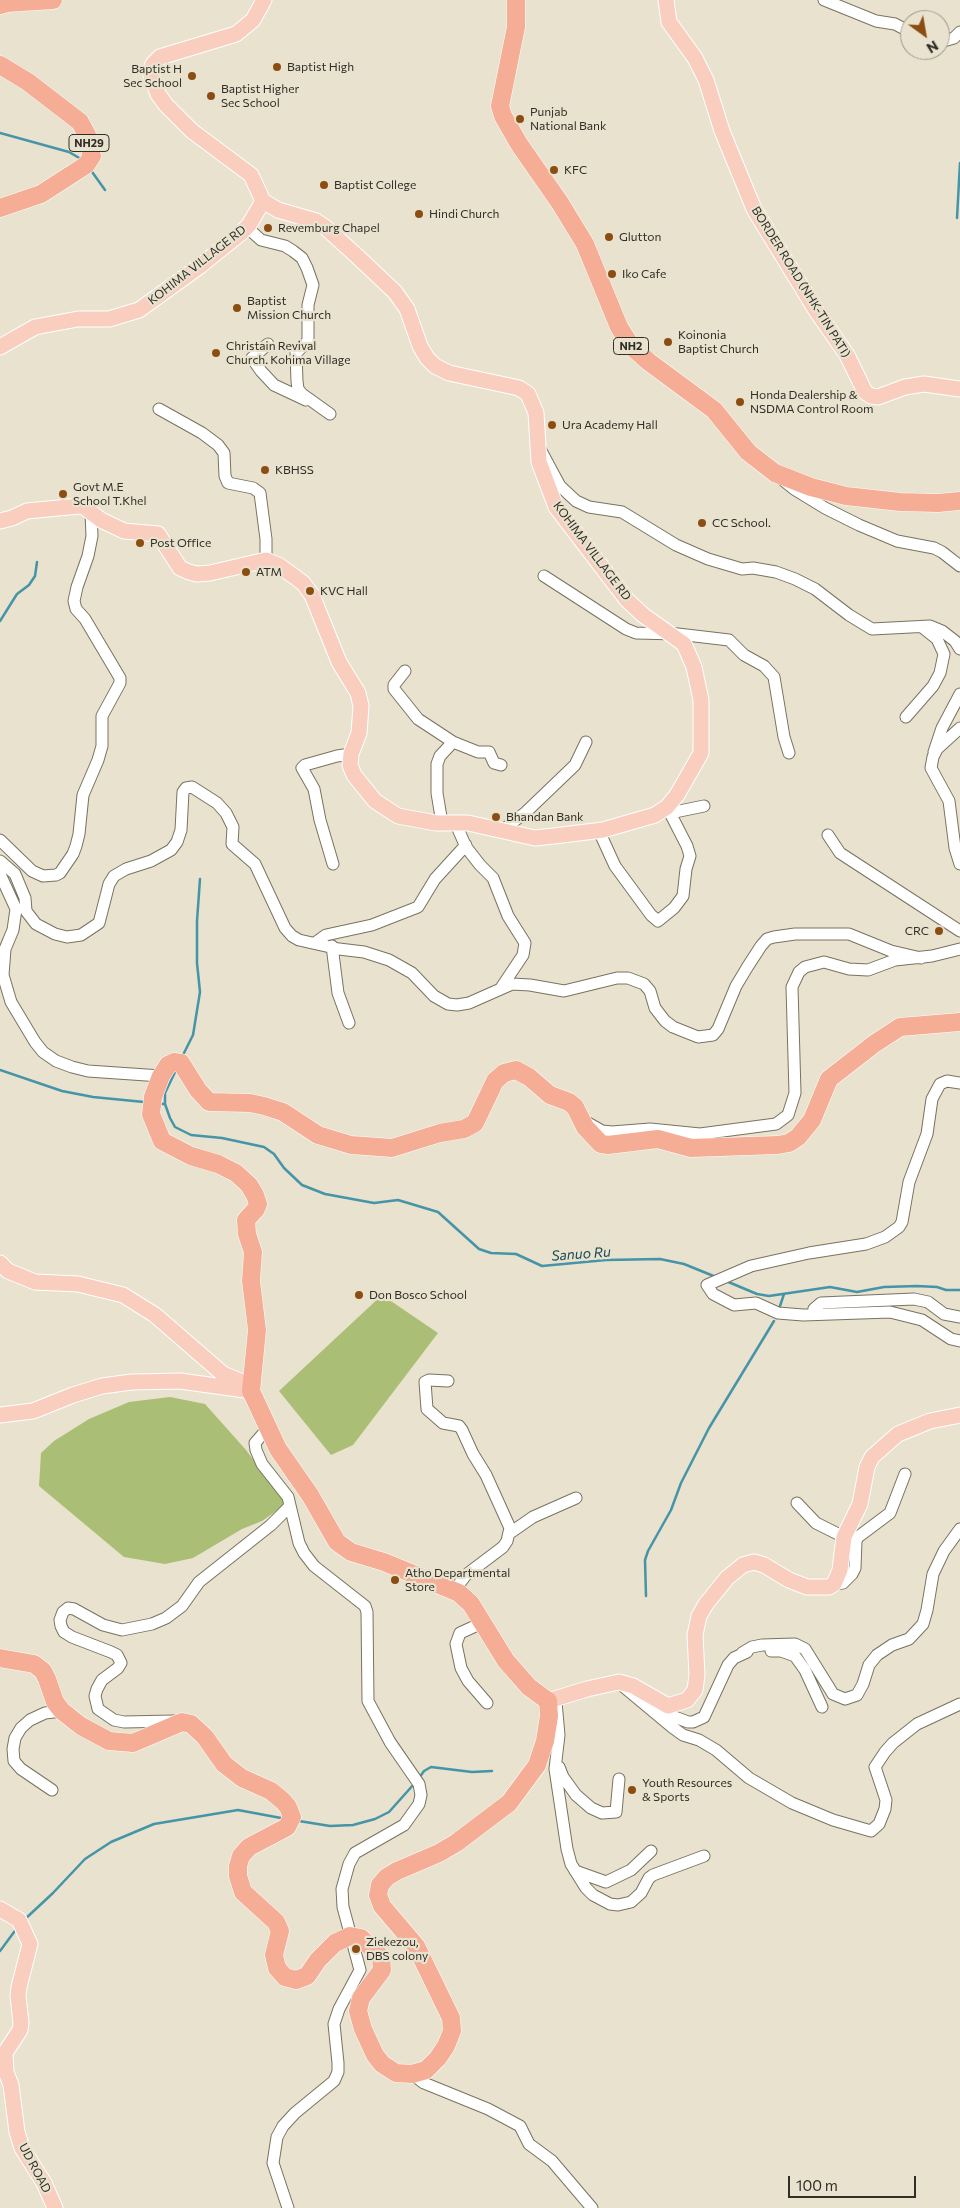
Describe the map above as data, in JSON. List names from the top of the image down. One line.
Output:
{"streets":{"highway":["NH29","NH2"],"main road":["KOHIMA VILLAGE RD","BORDER ROAD (NHK-TIN PATI)","UD ROAD"]},"water":["Sanuo Ru"],"places":["Baptist High","Baptist H Sec School","Baptist Higher Sec School","Punjab National Bank","KFC","Baptist College","Hindi Church","Revemburg Chapel","Glutton","Iko Cafe","Baptist Mission Church","Koinonia Baptist Church","Christain Revival Church. Kohima Village","Honda Dealership & NSDMA Control Room","Ura Academy Hall","KBHSS","Govt M.E School T.Khel","CC School.","Post Office","ATM","KVC Hall","Bhandan Bank","CRC","Don Bosco School","Atho Departmental Store","Youth Resources & Sports","Ziekezou, DBS colony"],"scale_bar":"100 m","north":"bottom right"}
